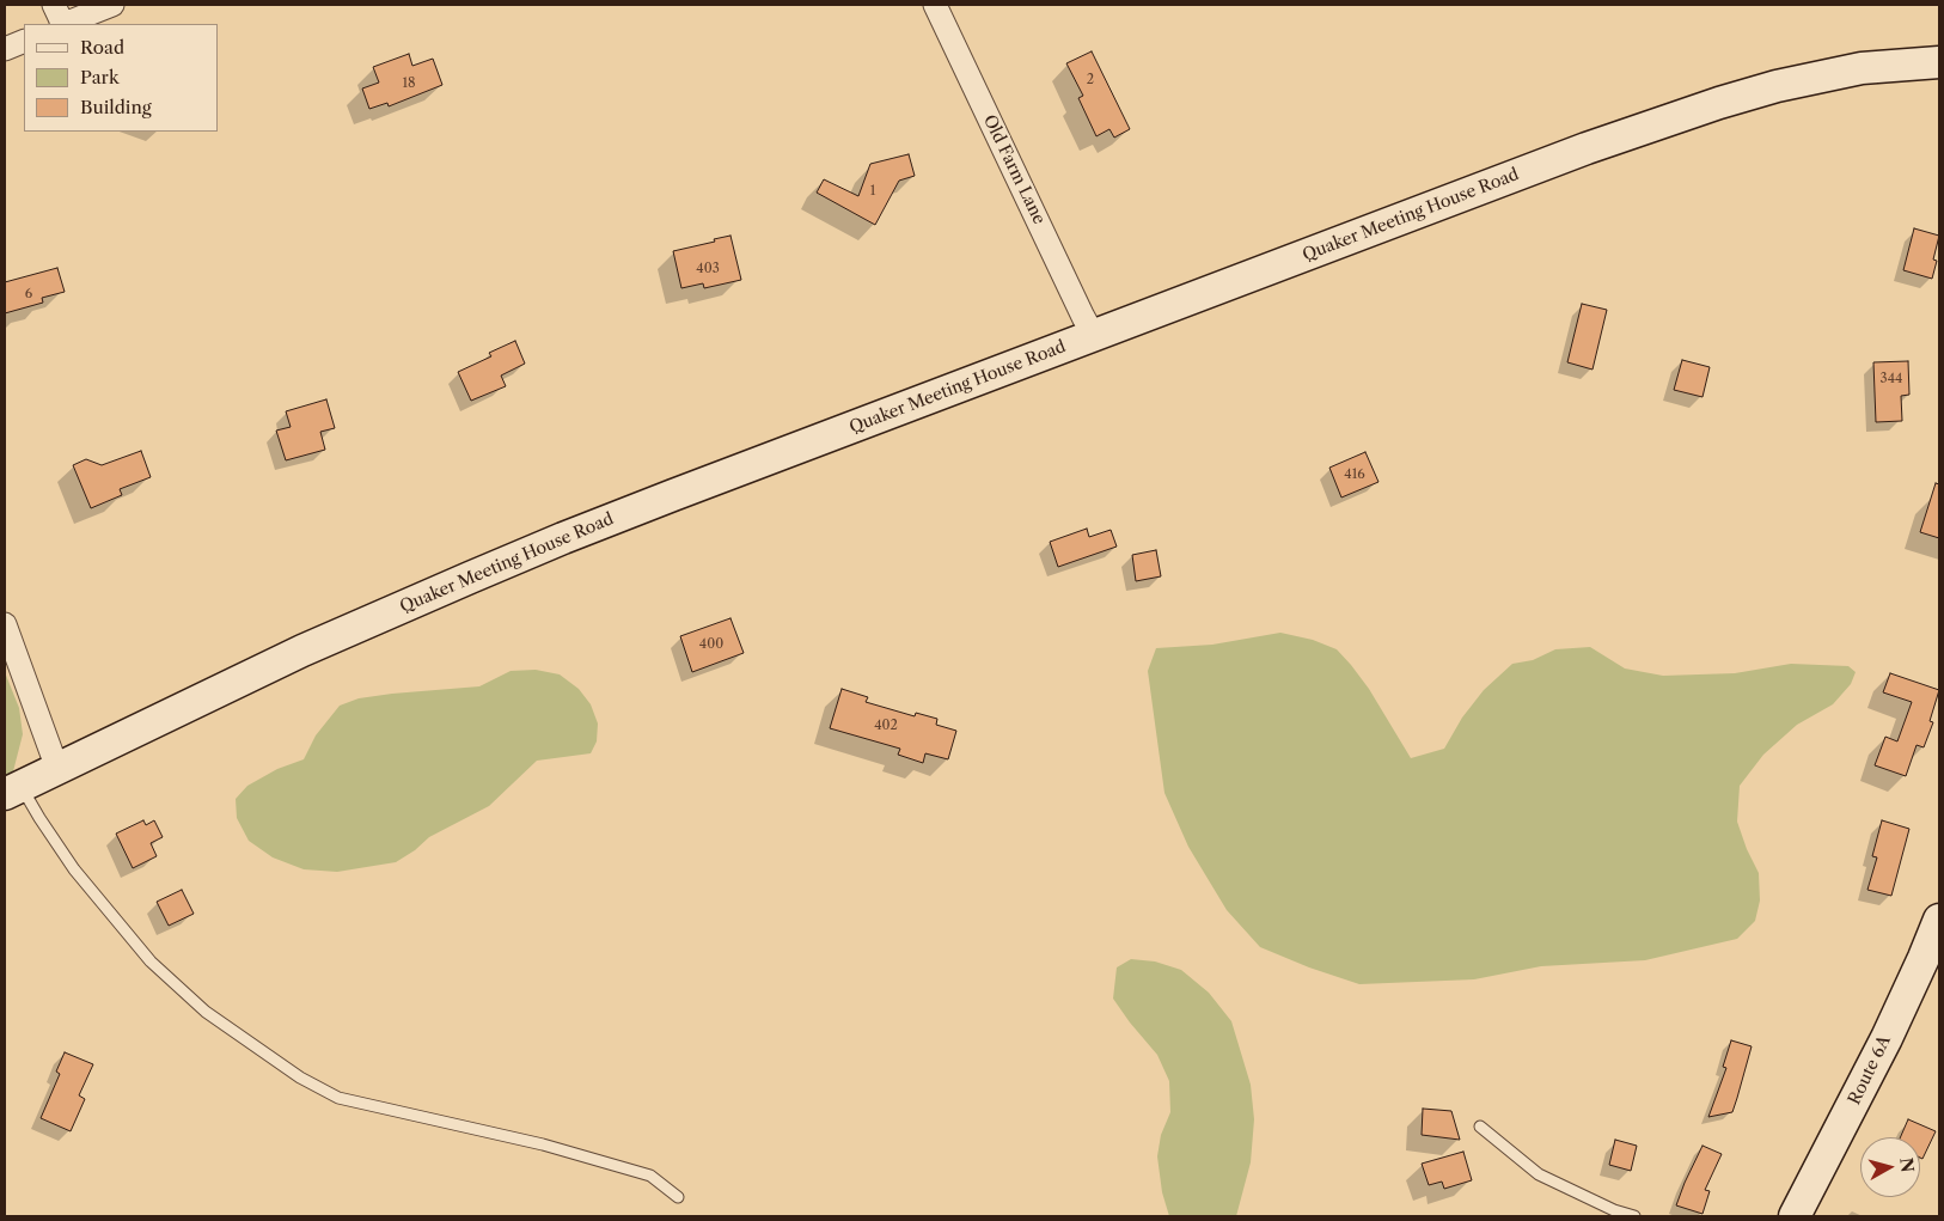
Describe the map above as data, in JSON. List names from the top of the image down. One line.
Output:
{"streets":{"main road":["Quaker Meeting House Road","Route 6A"],"street":["Old Farm Lane"]},"crossings":[["Old Farm Lane","Quaker Meeting House Road"]],"house_numbers":["2","18","1","403","6","344","416","400","402"],"legend":["Road","Park","Building"],"north":"right"}
